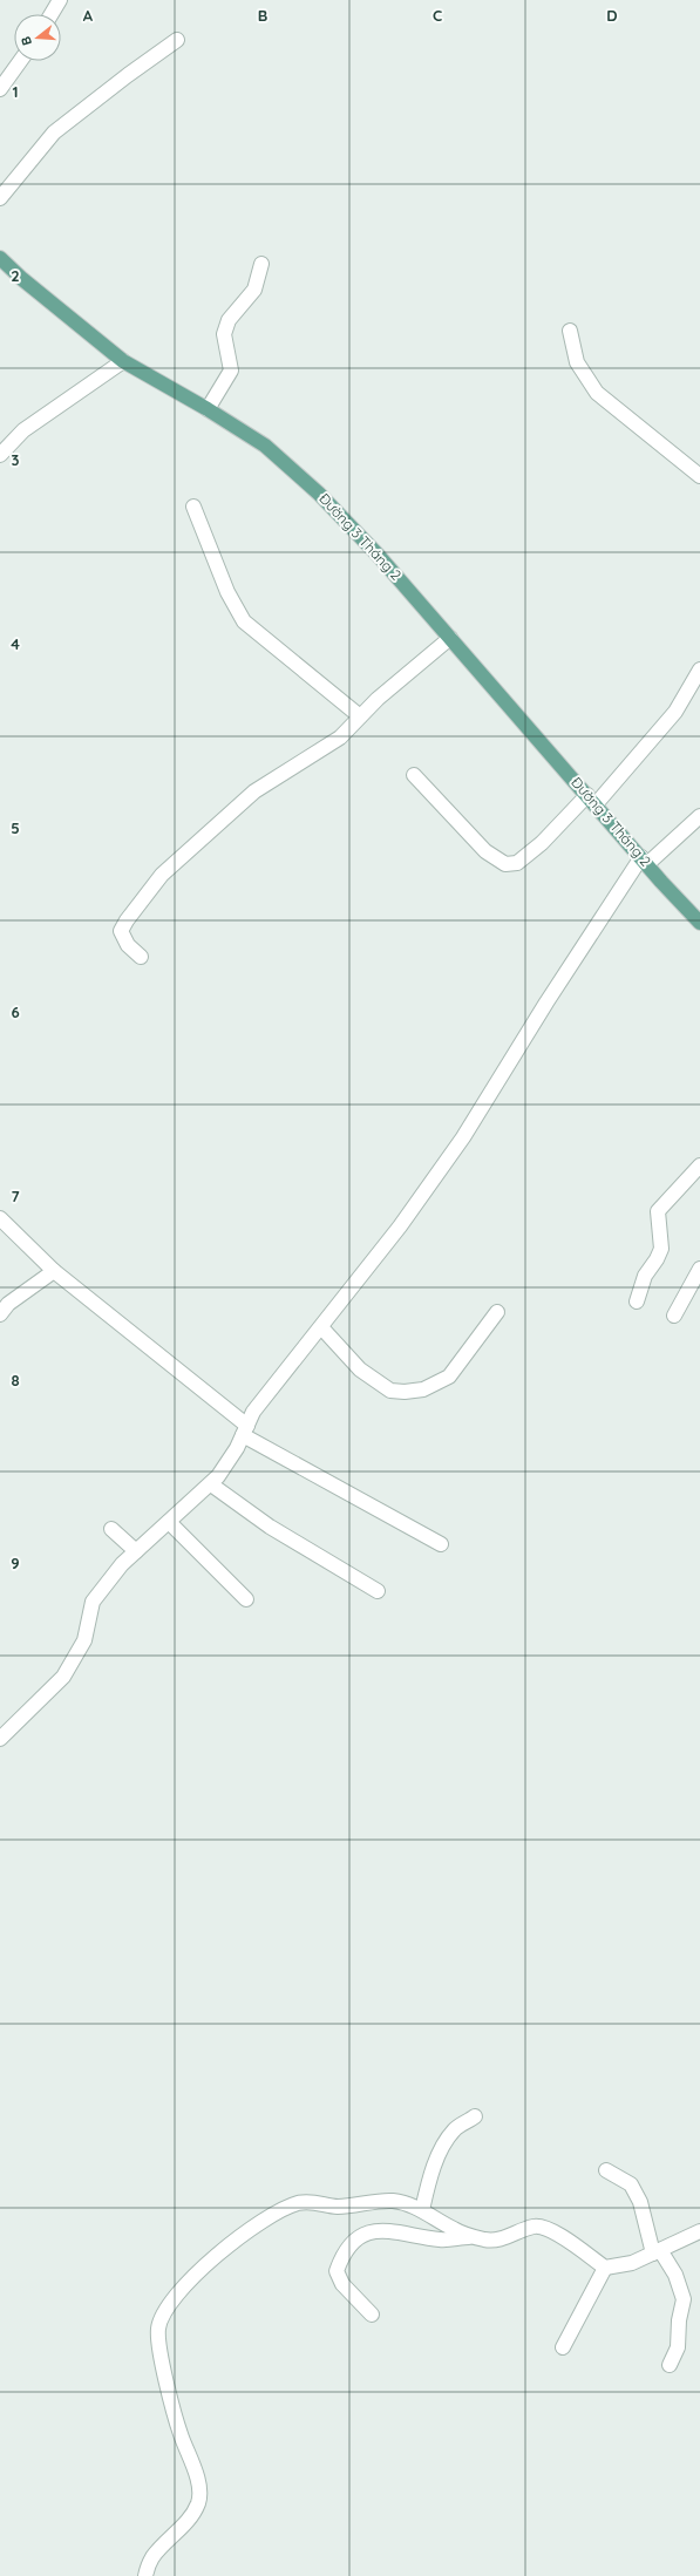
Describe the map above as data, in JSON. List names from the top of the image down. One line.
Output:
{"streets":{"main road":["Đường 3 Tháng 2"]},"north":"left","grid":{"columns":["A","B","C","D"],"rows":["1","2","3","4","5","6","7","8","9"]}}
